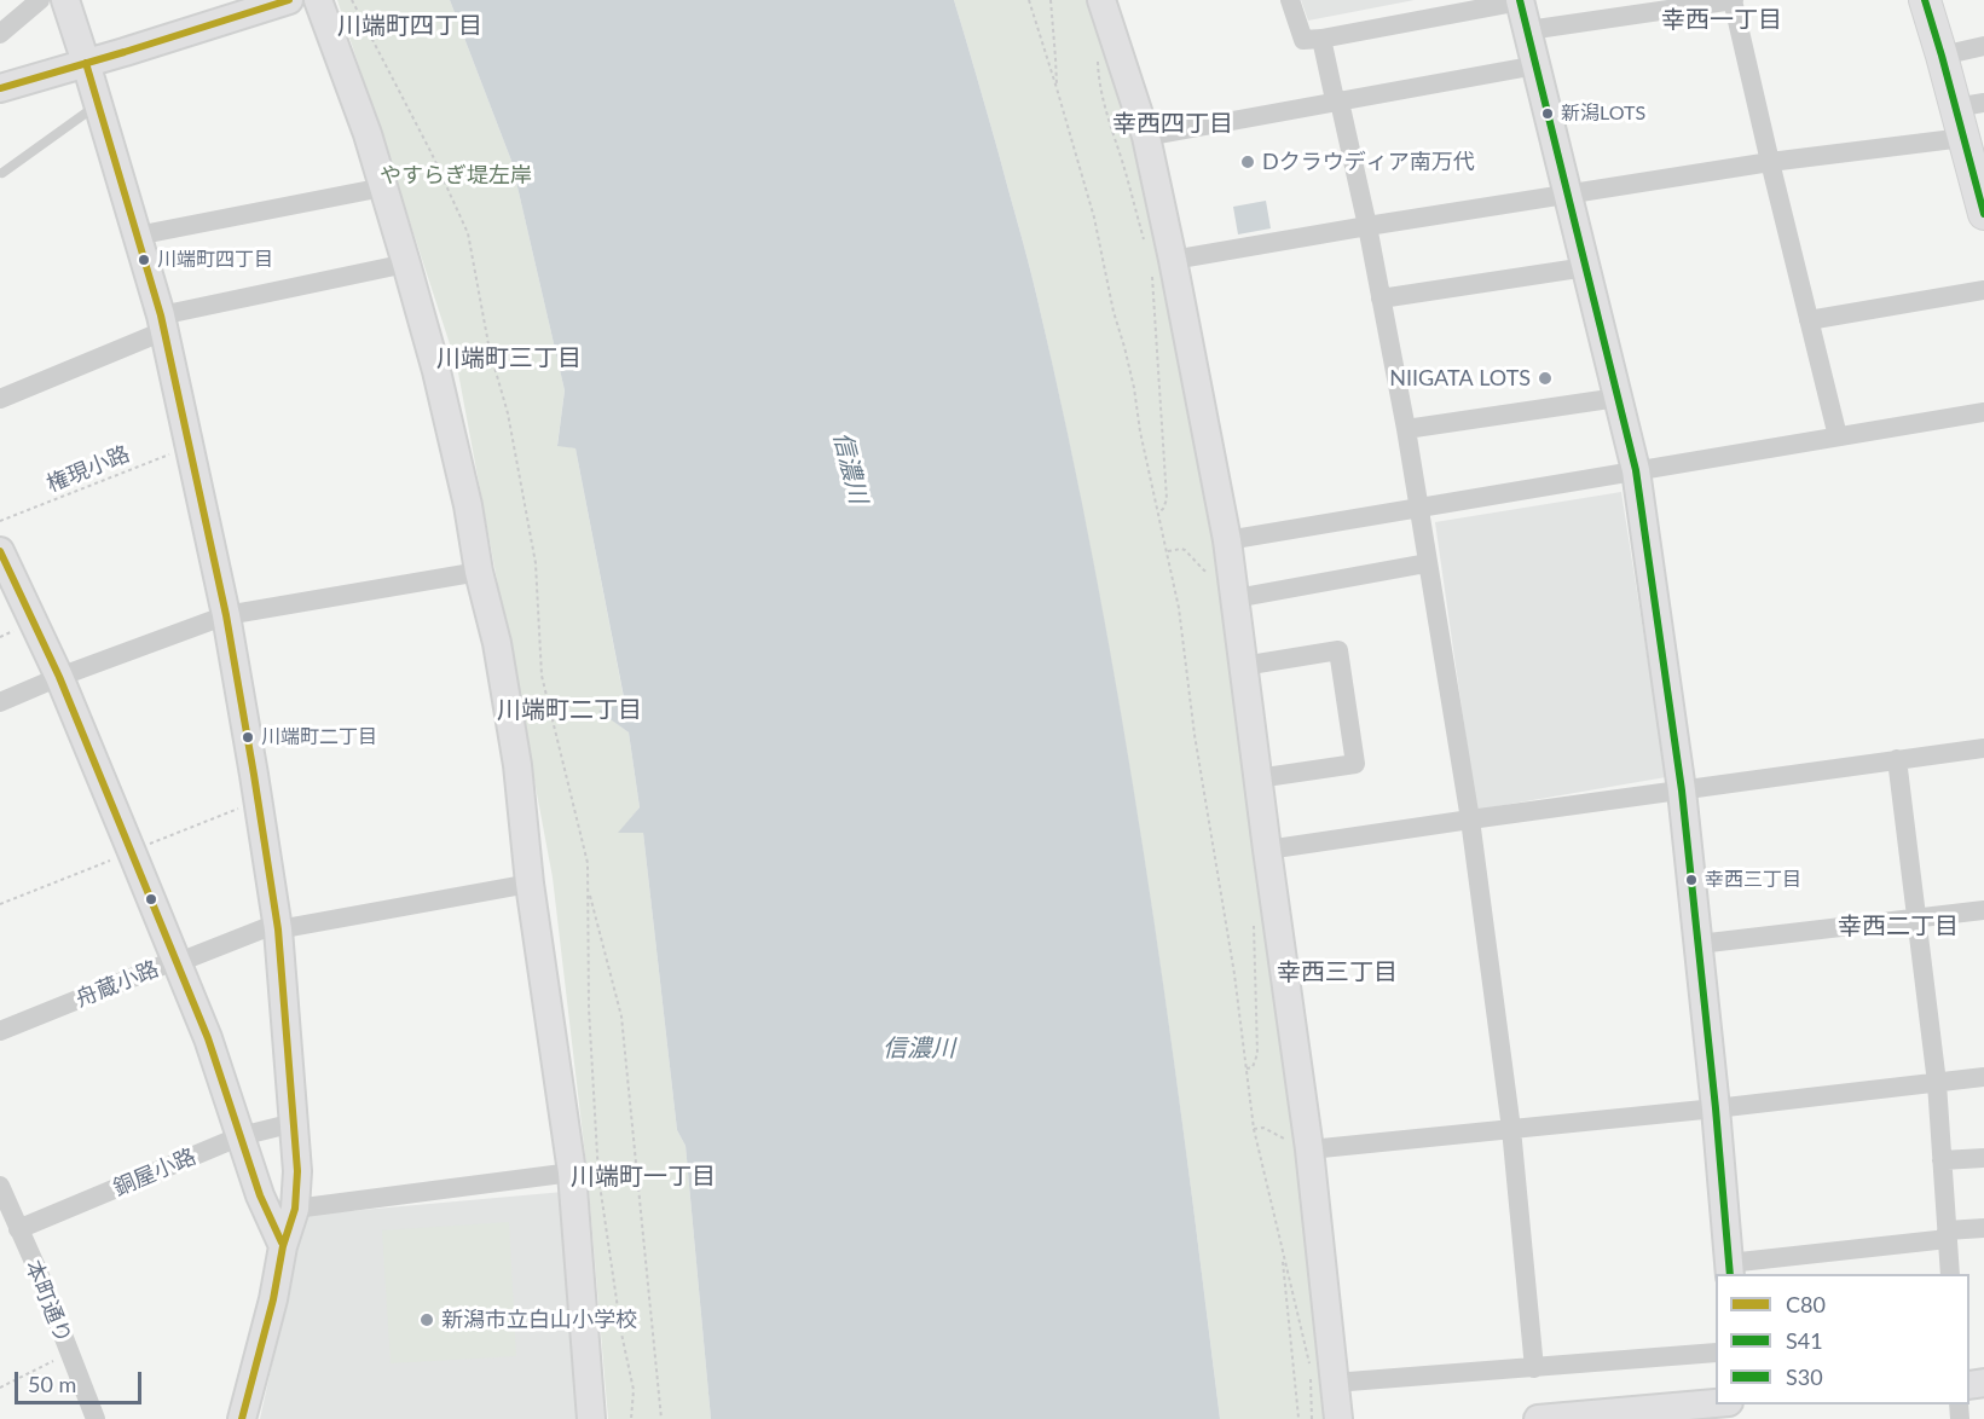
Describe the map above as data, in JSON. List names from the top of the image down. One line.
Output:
{"streets":{"street":["舟蔵小路","銅屋小路","本町通り"],"path":["権現小路"]},"crossings":[["銅屋小路","本町通り"]],"districts":["幸西一丁目","川端町四丁目","幸西四丁目","川端町三丁目","川端町二丁目","幸西二丁目","幸西三丁目","川端町一丁目"],"water":["信濃川"],"parks":["やすらぎ堤左岸"],"places":["新潟LOTS","Dクラウディア南万代","川端町四丁目","NIIGATA LOTS","川端町二丁目","幸西三丁目","新潟市立白山小学校"],"lines":["transit line C80","transit line S41","transit line S30"],"legend":["C80","S41","S30"],"scale_bar":"50 m"}
